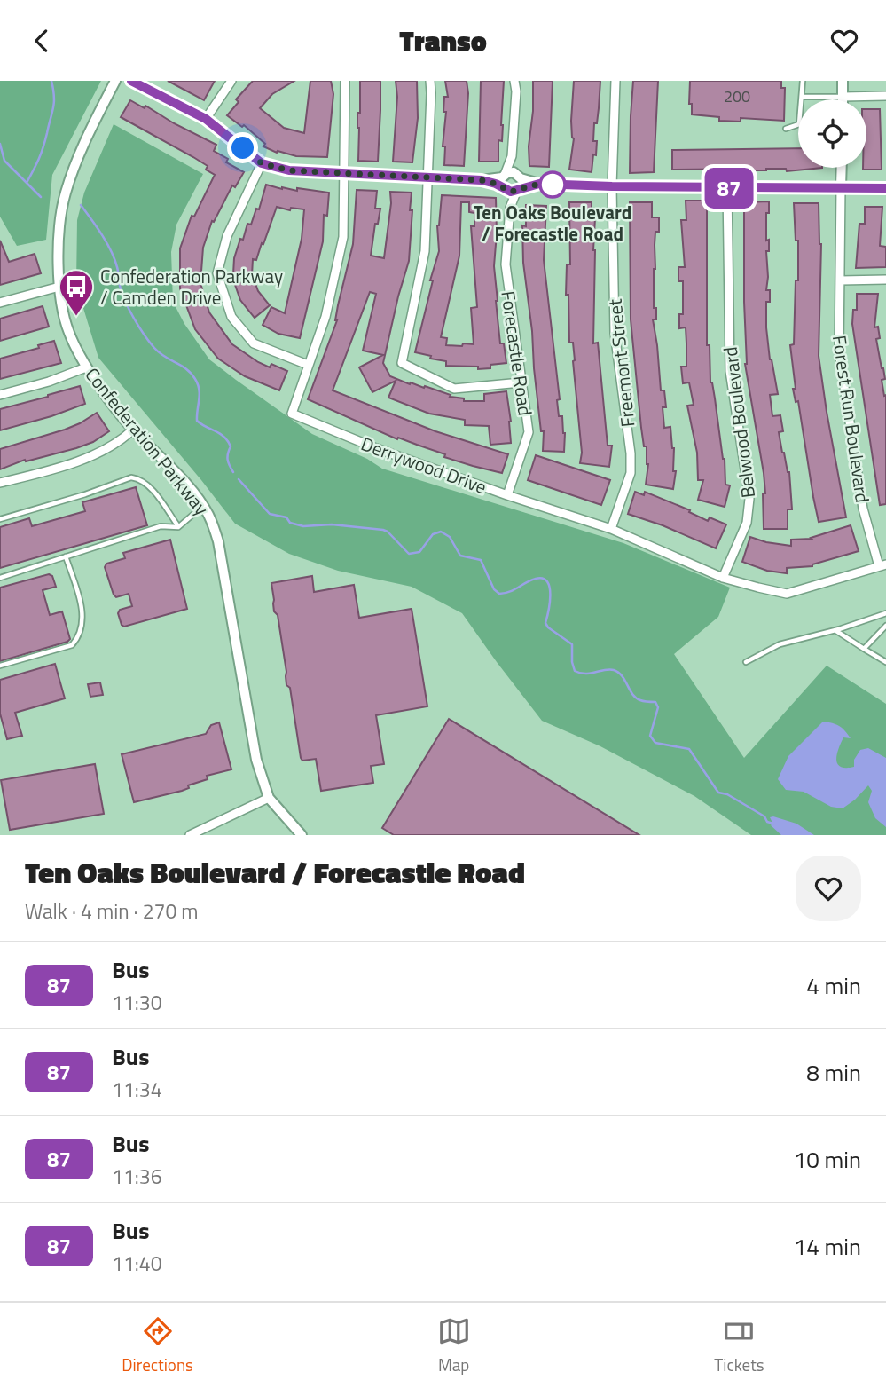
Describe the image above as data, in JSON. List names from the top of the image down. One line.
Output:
{"streets":{"street":["Forecastle Road","Freemont Street","Forest Run Boulevard","Belwood Boulevard","Confederation Parkway","Derrywood Drive"]},"crossings":[["Forecastle Road","Derrywood Drive"],["Freemont Street","Derrywood Drive"],["Forest Run Boulevard","Derrywood Drive"],["Belwood Boulevard","Derrywood Drive"]],"places":{"other":["Ten Oaks Boulevard / Forecastle Road"],"bus stop":["Confederation Parkway / Camden Drive"]},"lines":["bus line 87"],"house_numbers":["200"],"page":{"header":"Transo","on_map":"87","heading":["Ten Oaks Boulevard / Forecastle Road","Walk · 4 min · 270 m"],"list":[{"mark":"87","name":"Bus","note":"11:30","value":"4 min"},{"mark":"87","name":"Bus","note":"11:34","value":"8 min"},{"mark":"87","name":"Bus","note":"11:36","value":"10 min"},{"mark":"87","name":"Bus","note":"11:40","value":"14 min"}],"tabs":["Directions","Map","Tickets"]}}
